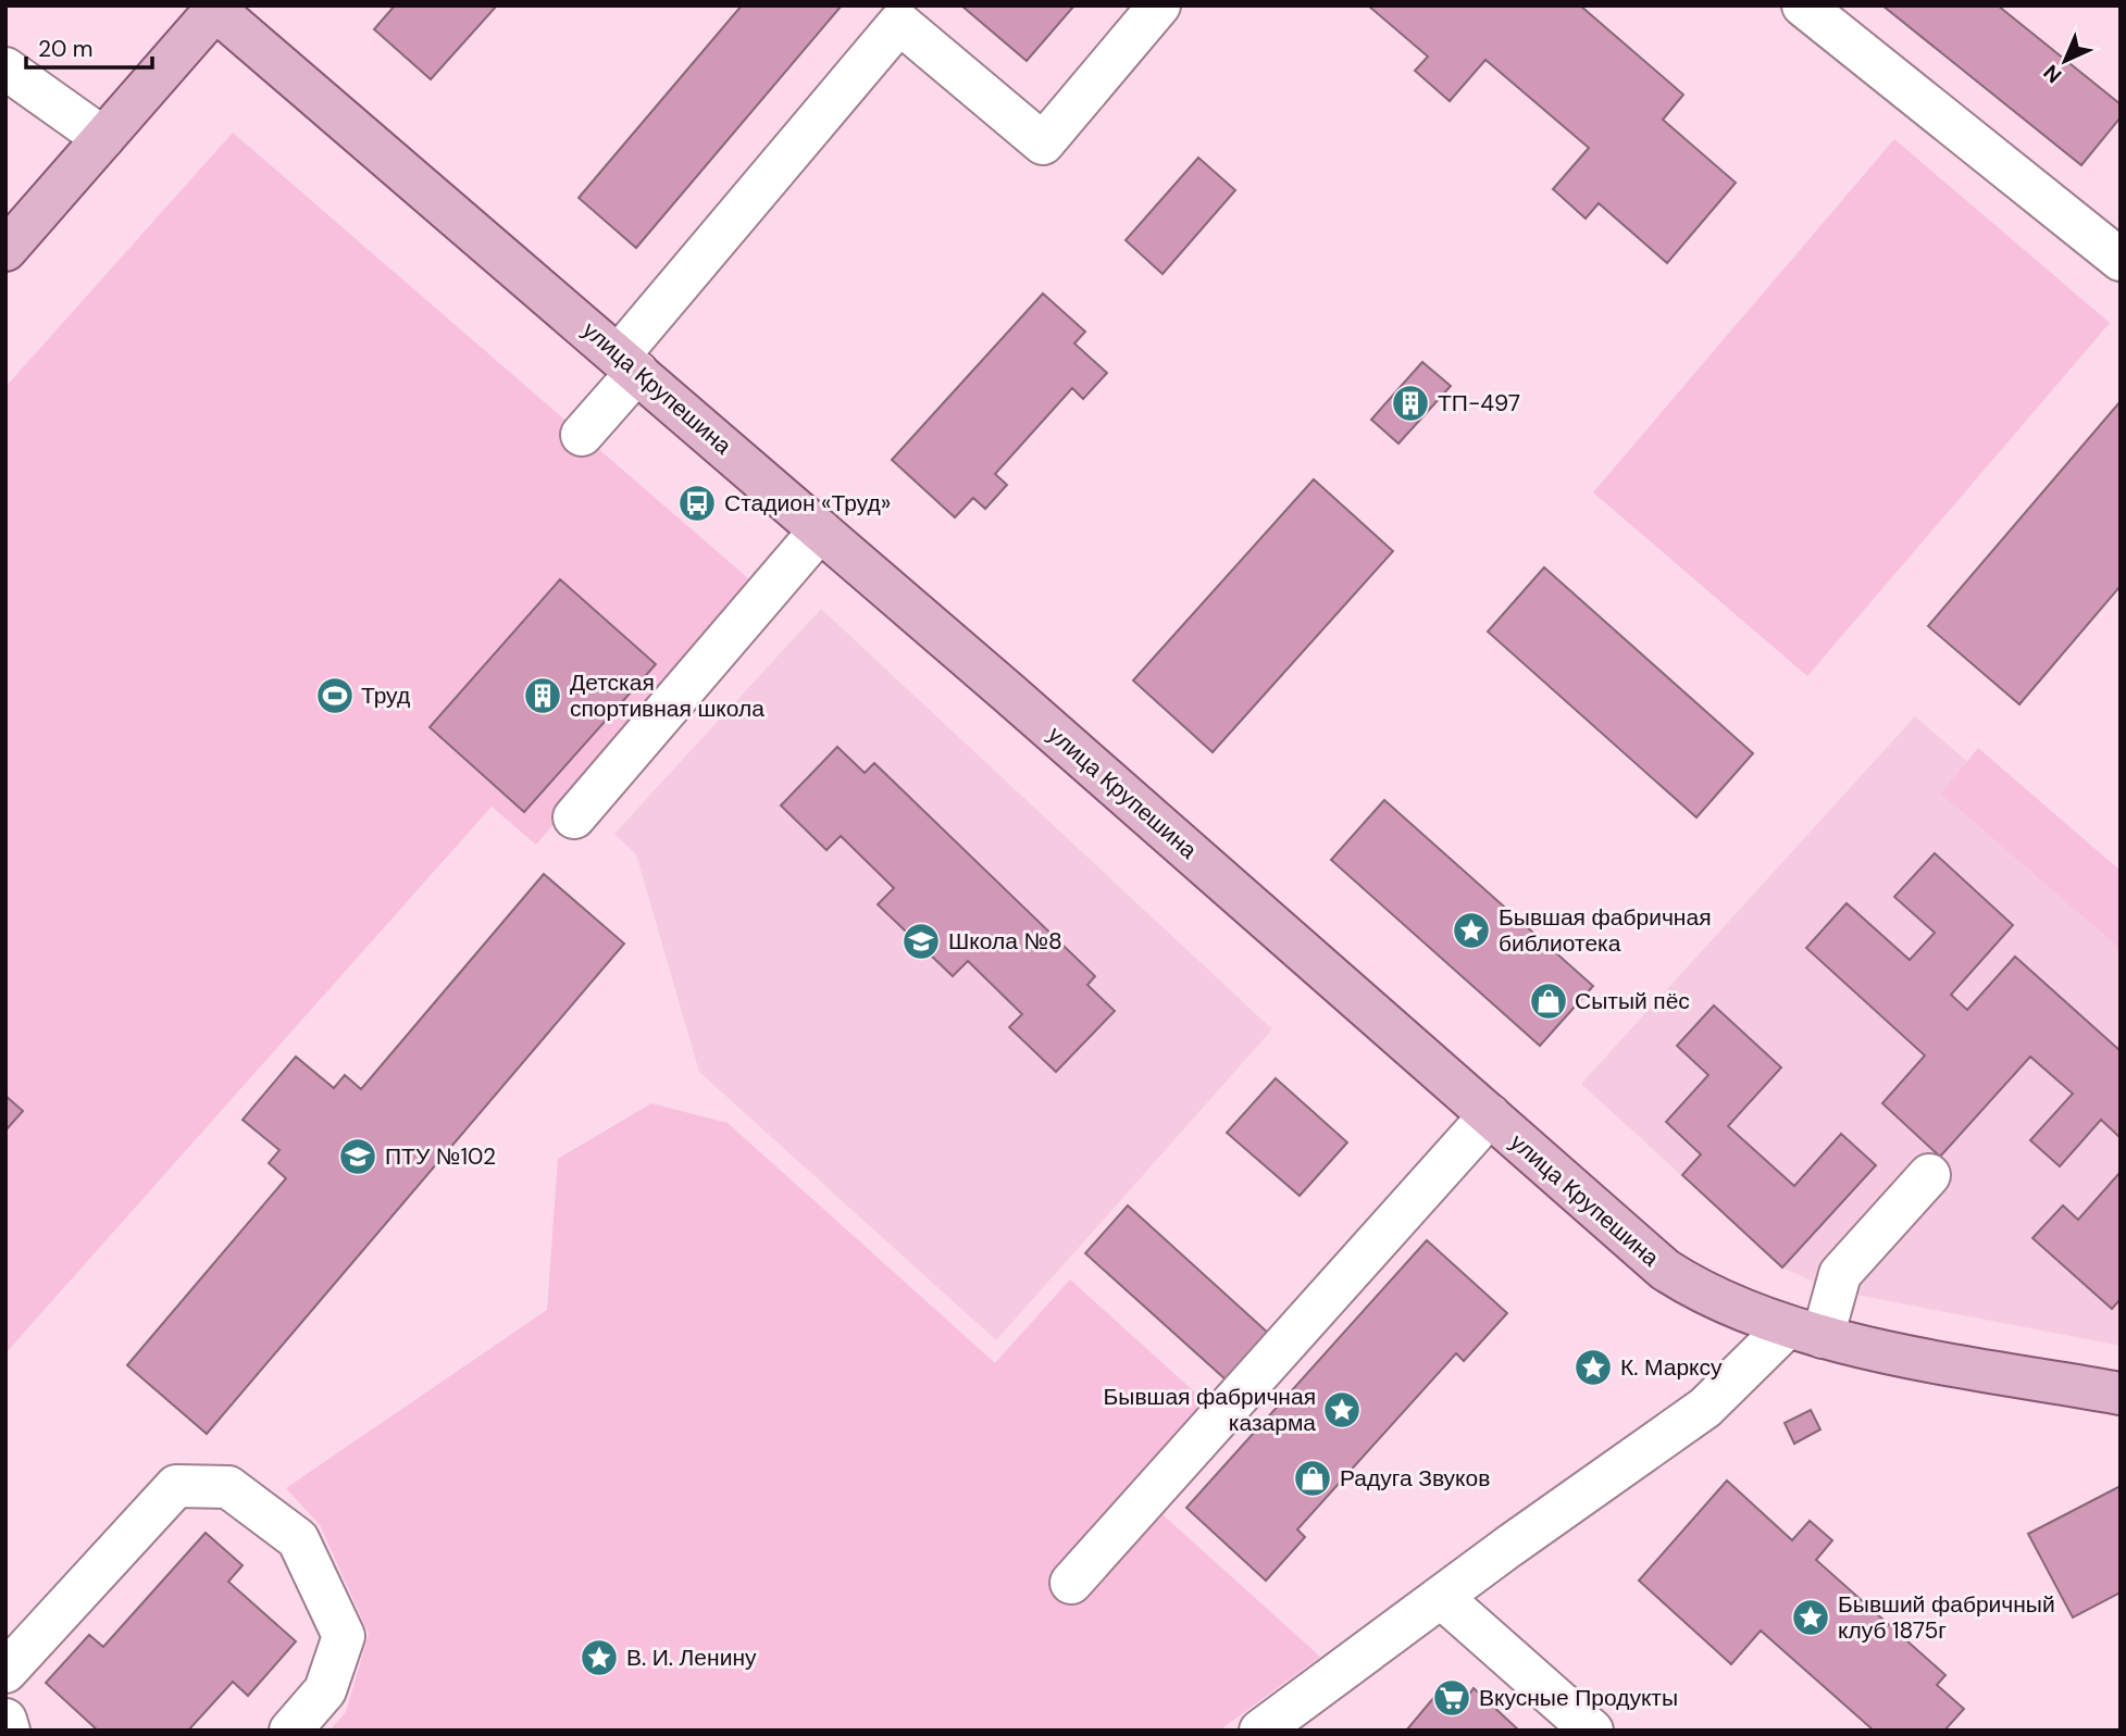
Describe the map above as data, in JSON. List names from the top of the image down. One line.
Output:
{"streets":{"main road":["улица Крупешина"]},"places":{"building":["ТП-497","Детская спортивная школа"],"bus stop":["Стадион «Труд»"],"sports":["Труд"],"place":["Бывшая фабричная библиотека","К. Марксу","Бывшая фабричная казарма","Бывший фабричный клуб 1875г","В. И. Ленину"],"school or university":["Школа №8","ПТУ №102"],"shop":["Сытый пёс","Радуга Звуков"],"supermarket":["Вкусные Продукты"]},"scale_bar":"20 m","north":"bottom left"}
